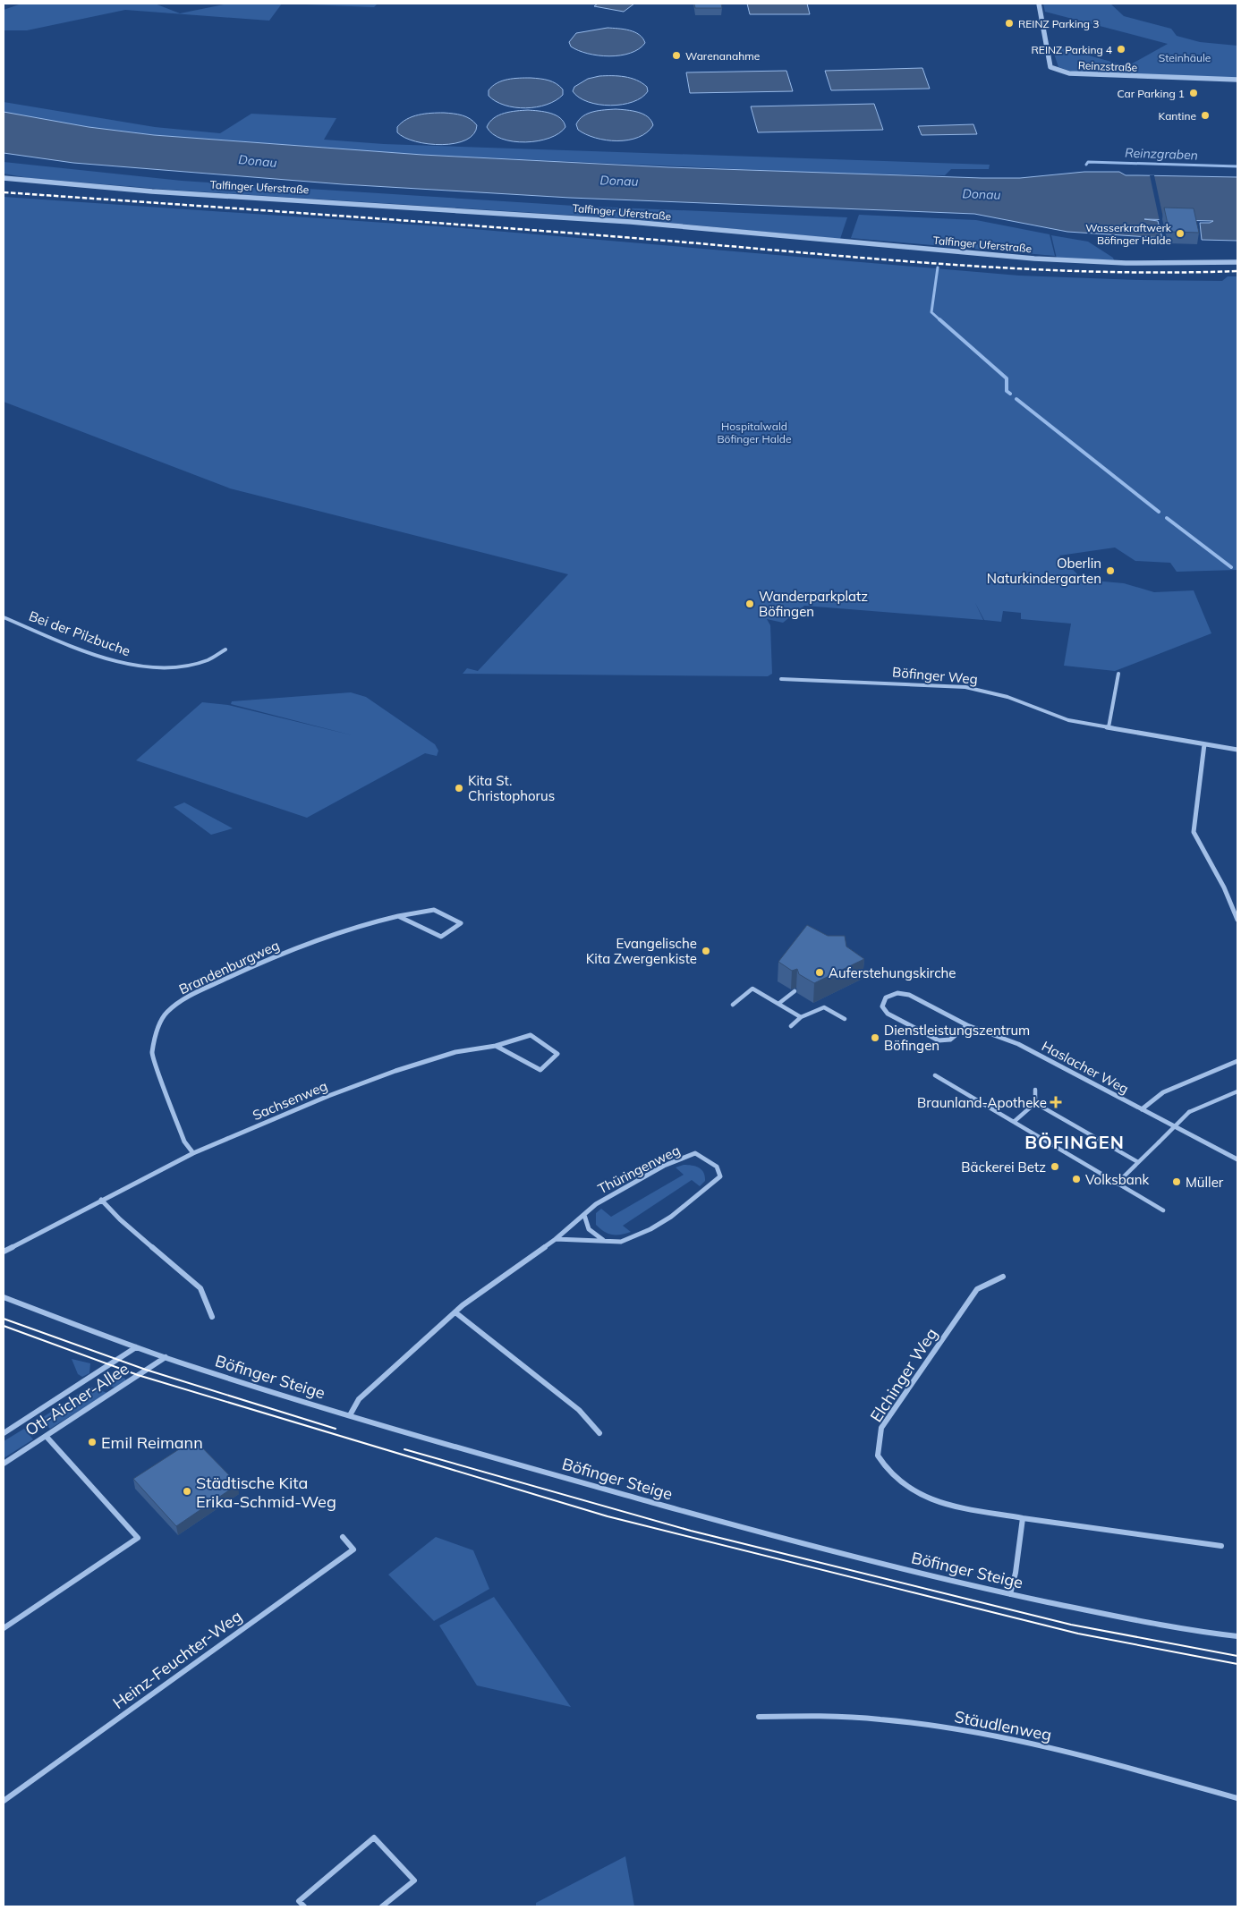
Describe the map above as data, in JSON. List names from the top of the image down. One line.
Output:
{"streets":{"street":["Reinzstraße","Talfinger Uferstraße","Bei der Pilzbuche","Böfinger Weg","Brandenburgweg","Haslacher Weg","Sachsenweg","Thüringenweg","Elchinger Weg","Böfinger Steige","Otl-Aicher-Allee","Heinz-Feuchter-Weg","Stäudlenweg"]},"crossings":[["Brandenburgweg","Sachsenweg"],["Thüringenweg","Böfinger Steige"],["Böfinger Steige","Otl-Aicher-Allee"]],"districts":["BÖFINGEN"],"water":["Reinzgraben","Donau"],"parks":["Steinhäule","Hospitalwald Böfinger Halde"],"places":{"other":["REINZ Parking 3","REINZ Parking 4","Warenanahme","Car Parking 1","Kantine","Wasserkraftwerk Böfinger Halde","Oberlin Naturkindergarten","Wanderparkplatz Böfingen","Kita St. Christophorus","Evangelische Kita Zwergenkiste","Auferstehungskirche","Dienstleistungszentrum Böfingen","Bäckerei Betz","Volksbank","Müller","Emil Reimann","Städtische Kita Erika-Schmid-Weg"],"health":["Braunland-Apotheke"]}}
